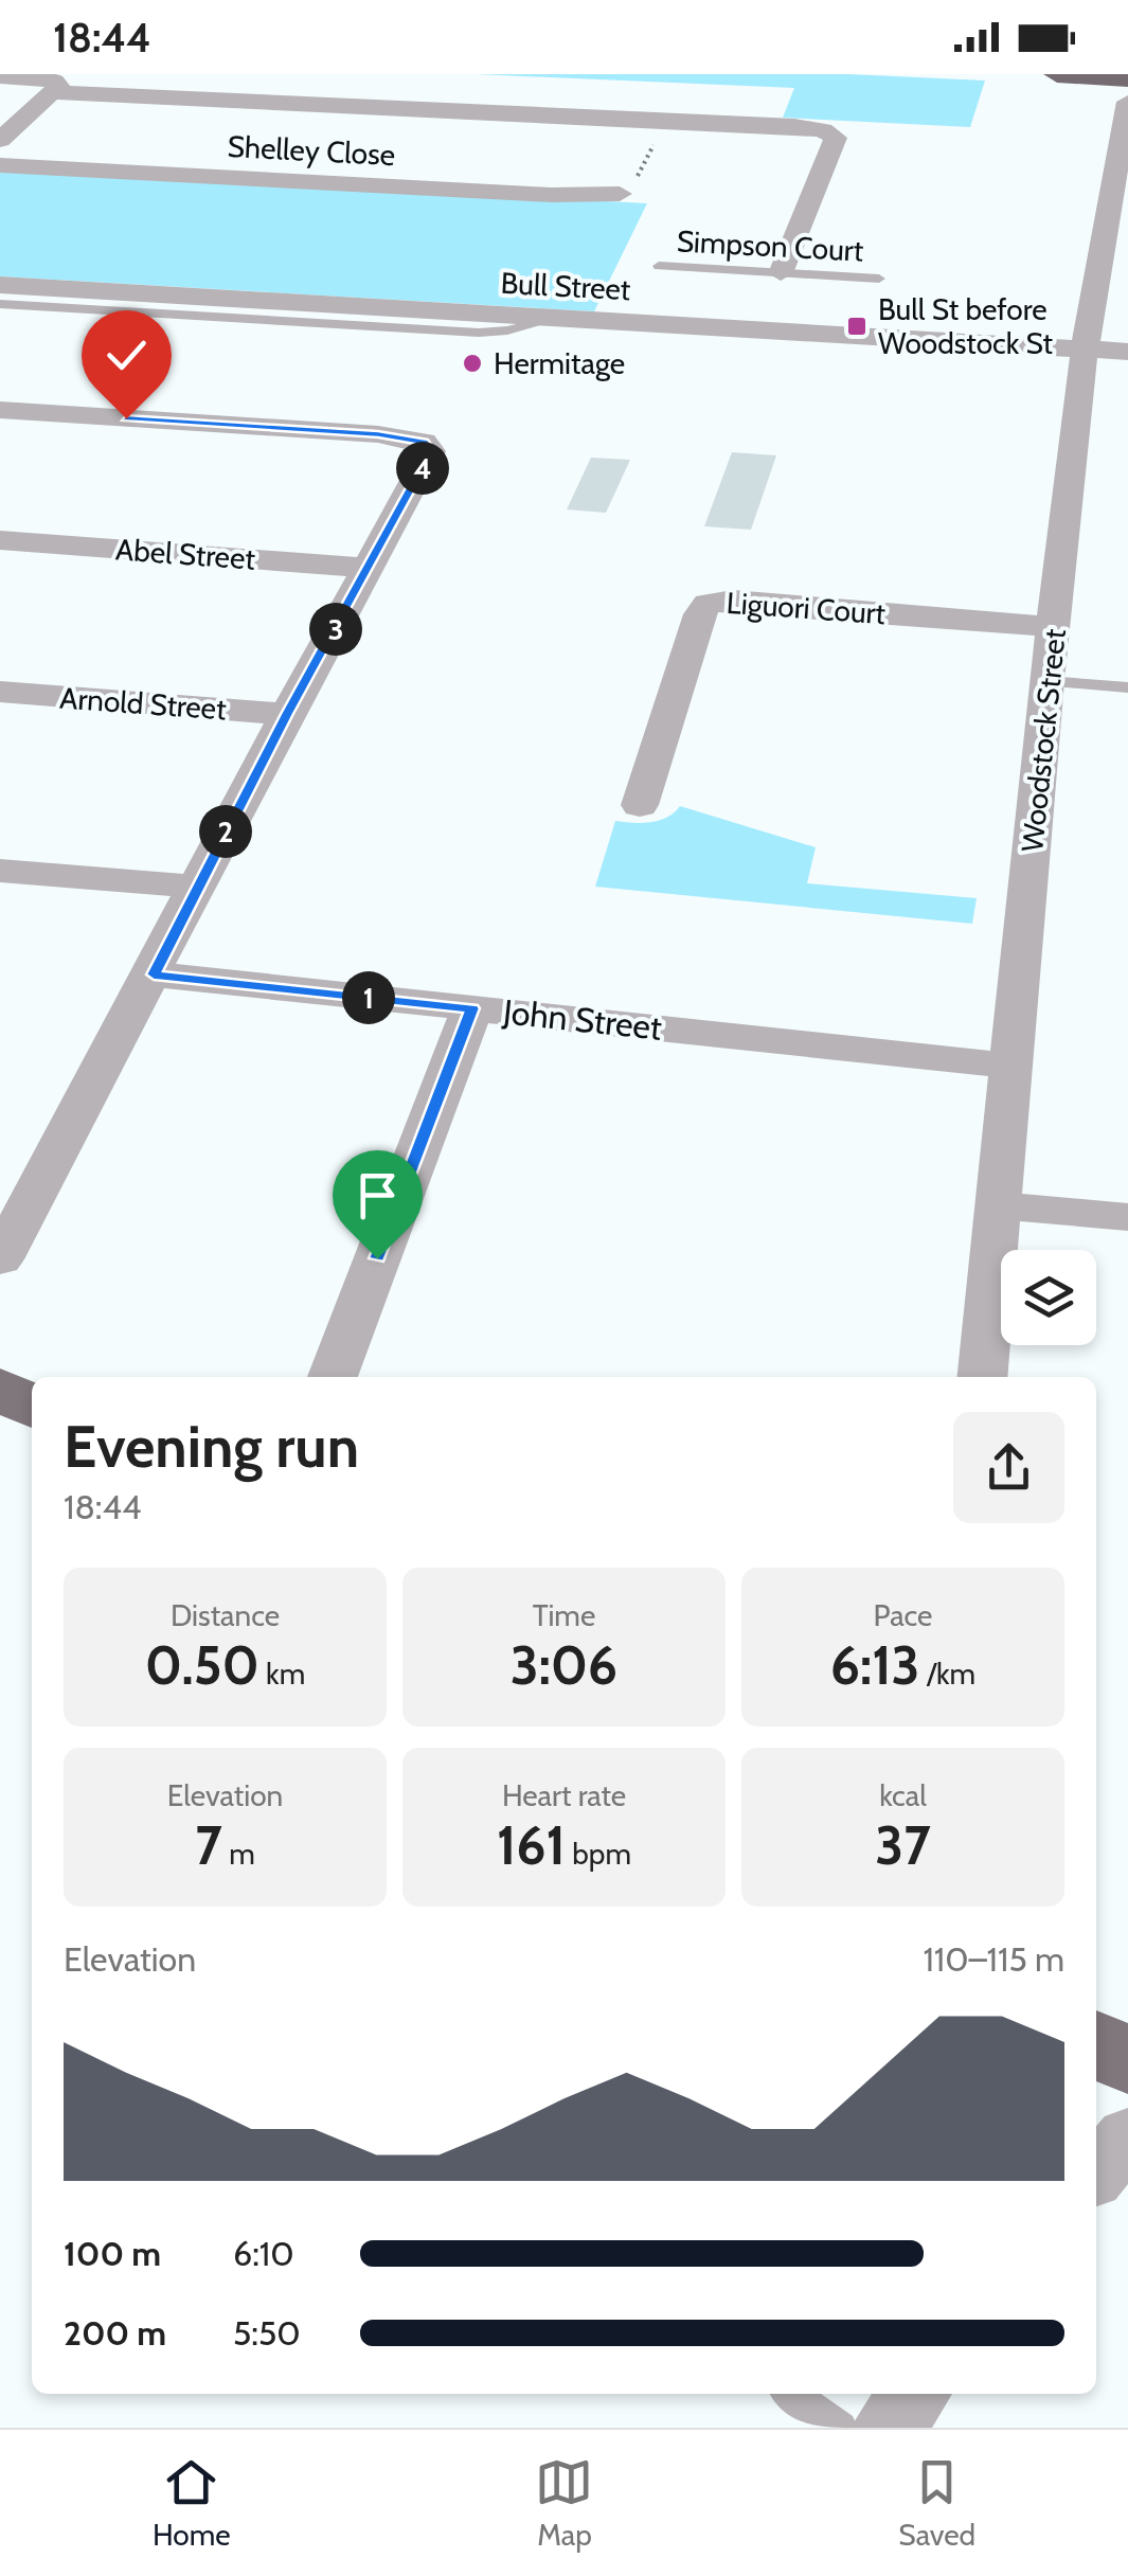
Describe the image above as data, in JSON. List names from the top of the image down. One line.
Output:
{"streets":{"street":["Shelley Close","Bull Street","Abel Street","Liguori Court","Arnold Street","Woodstock Street","John Street"],"lane":["Simpson Court"]},"crossings":[["Bull Street","Woodstock Street"],["Liguori Court","Woodstock Street"],["Woodstock Street","John Street"]],"places":{"transit":["Bull St before Woodstock St"],"other":["Hermitage"]},"page":{"status":"18:44","pins":["4","3","2","1"],"heading":["Evening run","18:44"],"stats":[["Distance","0.50 km"],["Time","3:06"],["Pace","6:13 /km"],["Elevation","7 m"],["Heart rate","161 bpm"],["kcal","37"]],"chart":["Elevation","110–115 m"],"list":[{"name":"100 m","note":"6:10"},{"name":"200 m","note":"5:50"}],"tabs":["Home","Map","Saved"]}}
